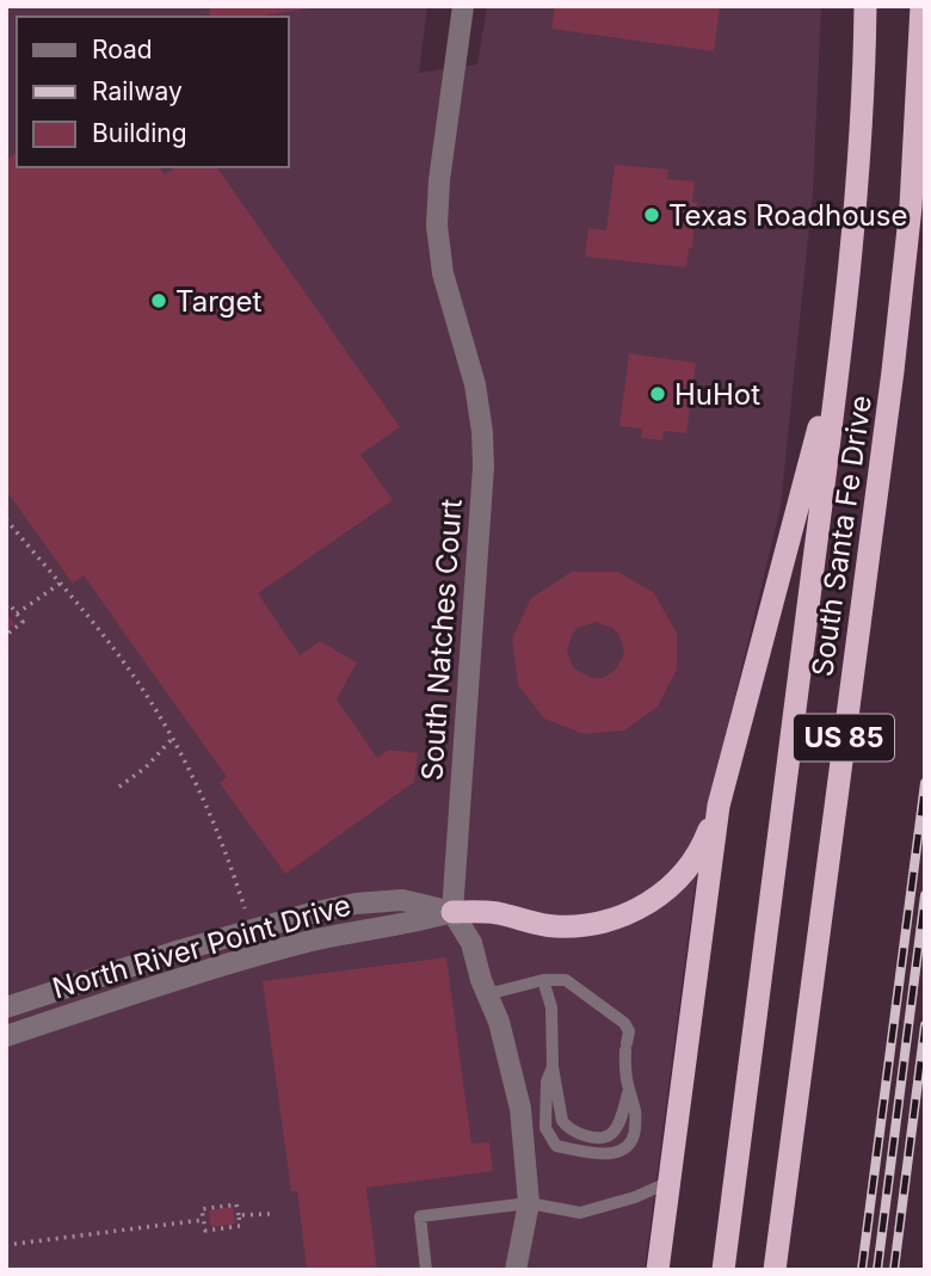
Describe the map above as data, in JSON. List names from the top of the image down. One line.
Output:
{"streets":{"highway":["South Santa Fe Drive","US 85"],"street":["South Natches Court","North River Point Drive"]},"crossings":[["South Natches Court","North River Point Drive"]],"places":["Texas Roadhouse","Target","HuHot"],"legend":["Road","Railway","Building"]}
